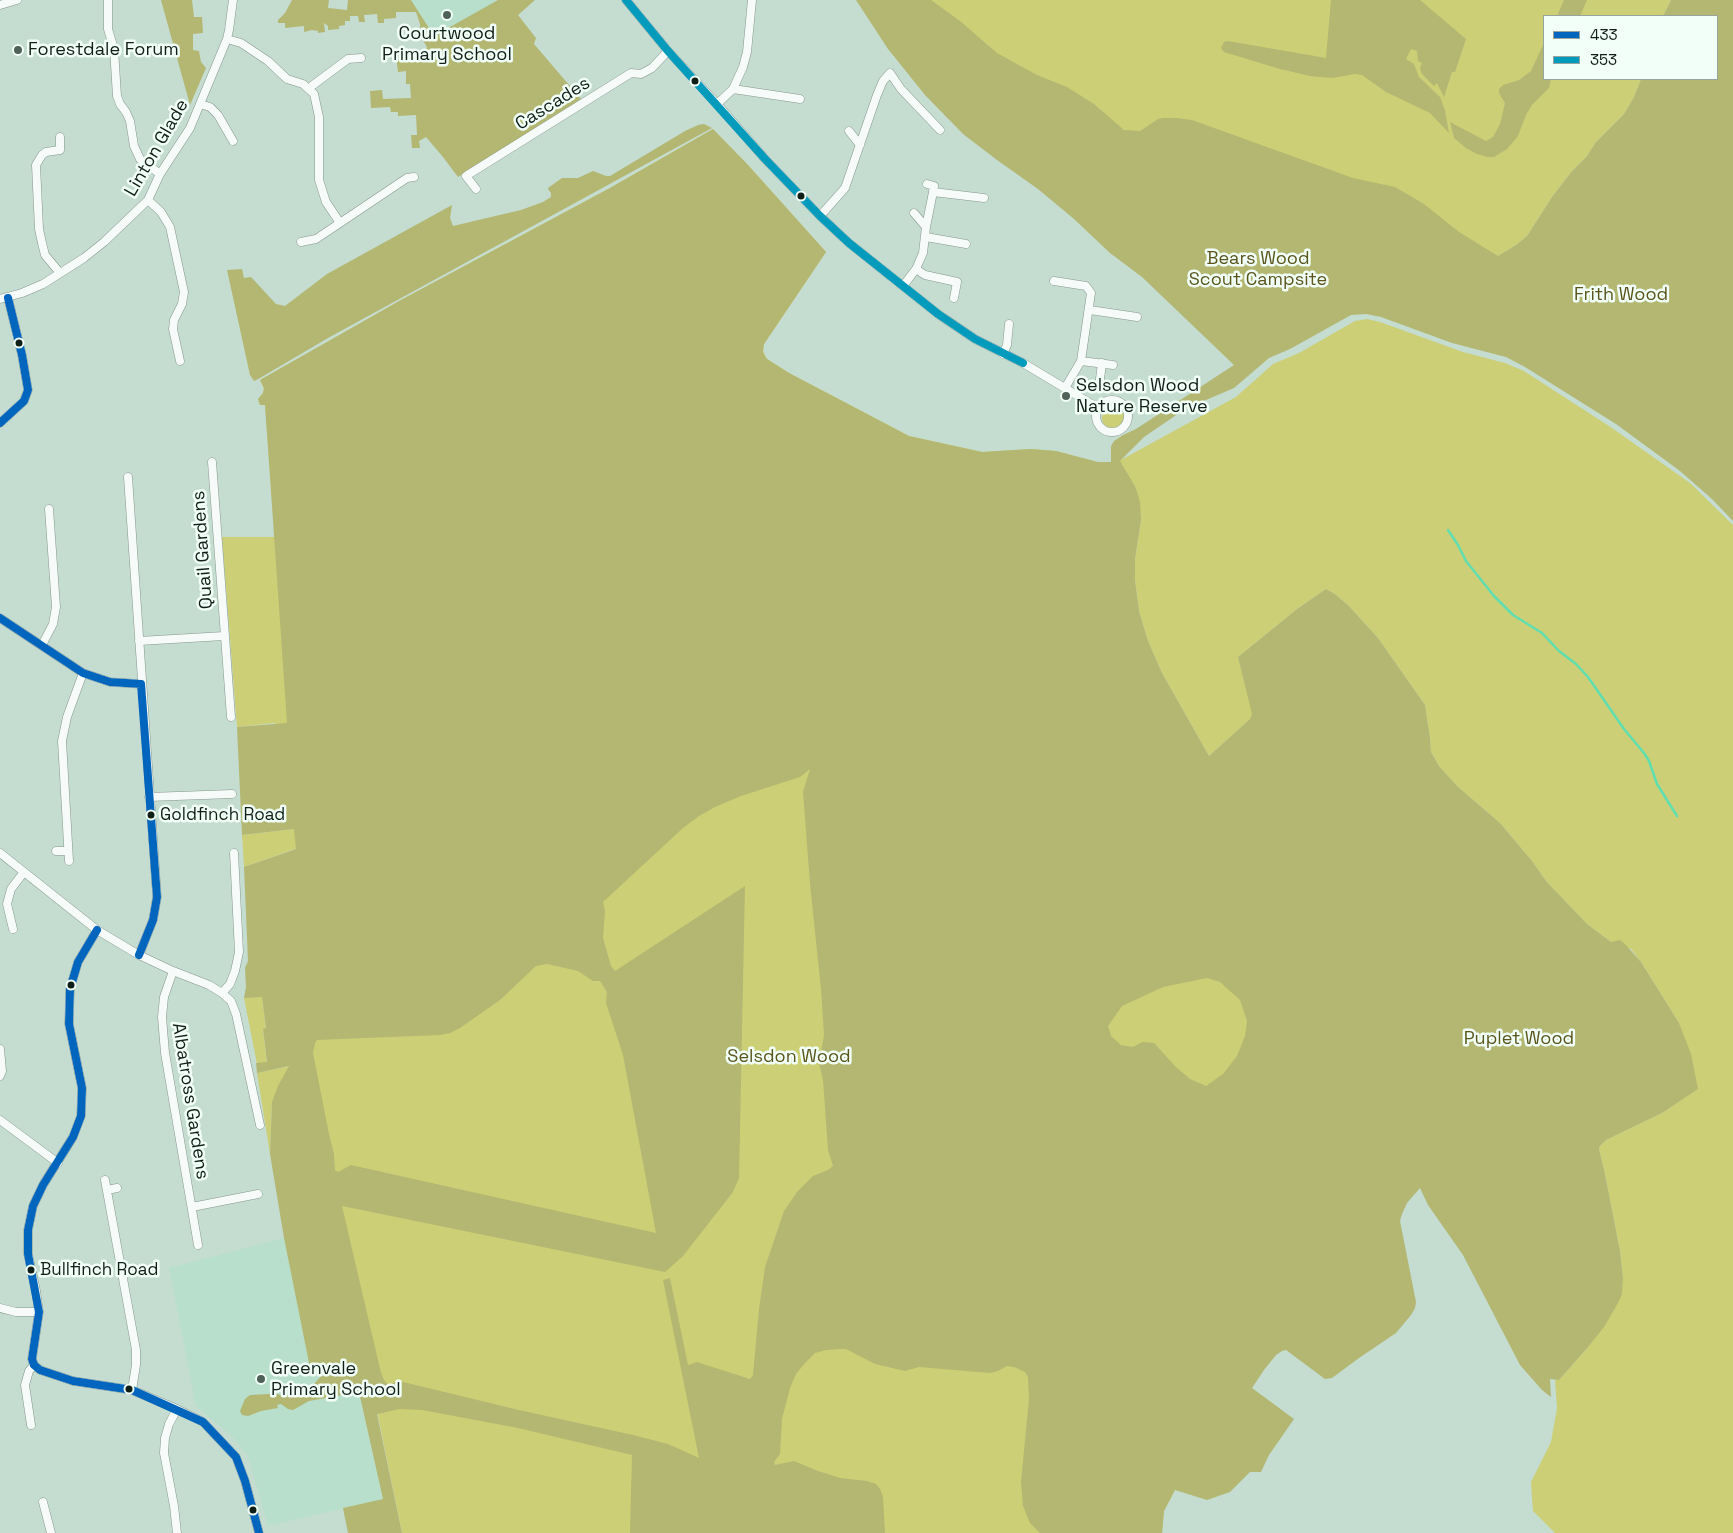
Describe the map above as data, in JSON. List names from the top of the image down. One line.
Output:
{"streets":{"street":["Cascades","Linton Glade","Quail Gardens","Albatross Gardens"]},"parks":["Bears Wood Scout Campsite","Frith Wood","Puplet Wood","Selsdon Wood"],"places":["Courtwood Primary School","Forestdale Forum","Selsdon Wood Nature Reserve","Goldfinch Road","Bullfinch Road","Greenvale Primary School"],"lines":["transit line 353","transit line 433"],"legend":["433","353"]}
